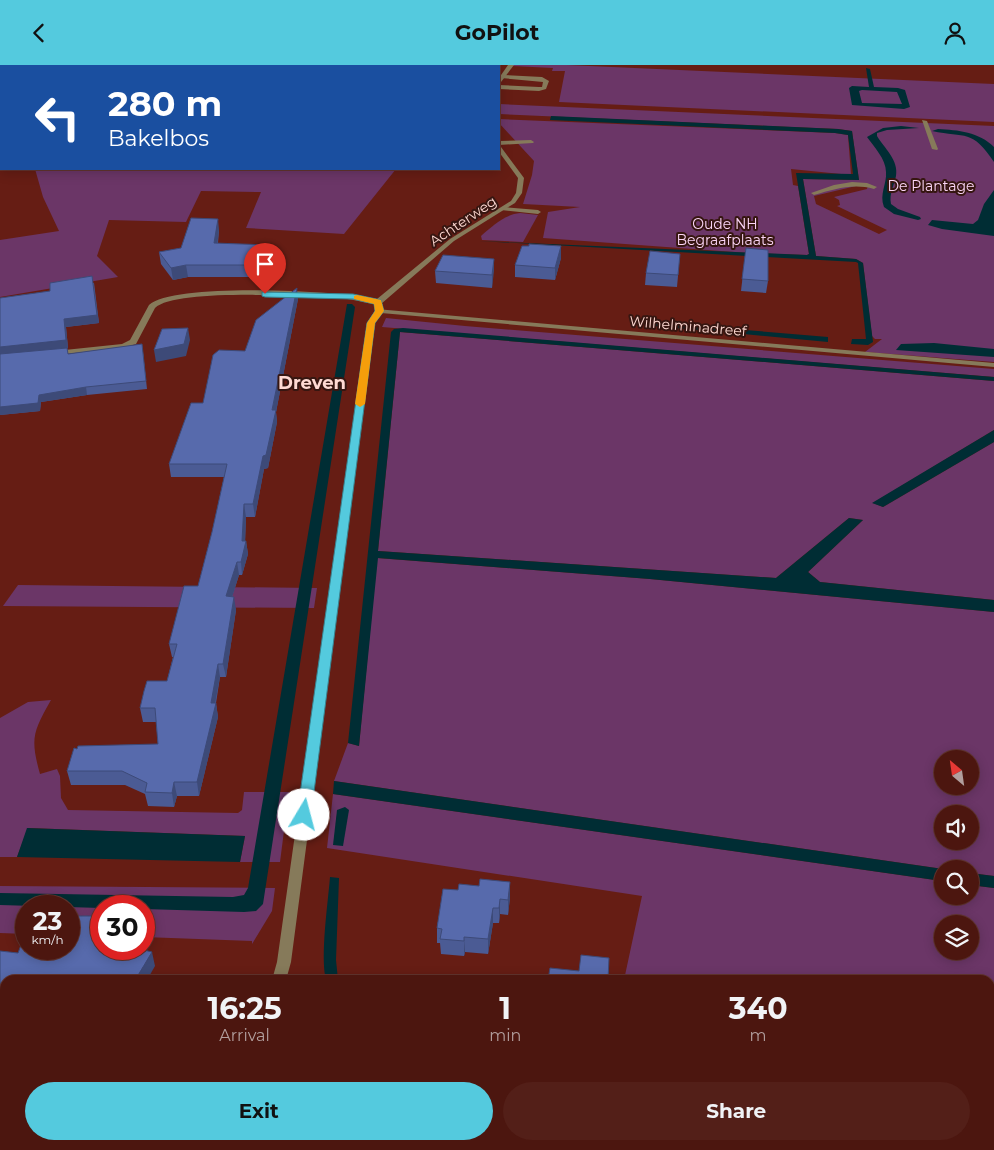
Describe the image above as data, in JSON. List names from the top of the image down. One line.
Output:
{"streets":{"street":["Achterweg","Wilhelminadreef"]},"crossings":[["Achterweg","Wilhelminadreef"]],"districts":["Dreven"],"parks":["De Plantage","Oude NH Begraafplaats"],"north":"top left","page":{"header":"GoPilot","turn":["280 m","Bakelbos"],"speed":"23 km/h","limit":"30","eta":["16:25","Arrival","1","min","340","m"],"buttons":["Exit","Share"]}}
